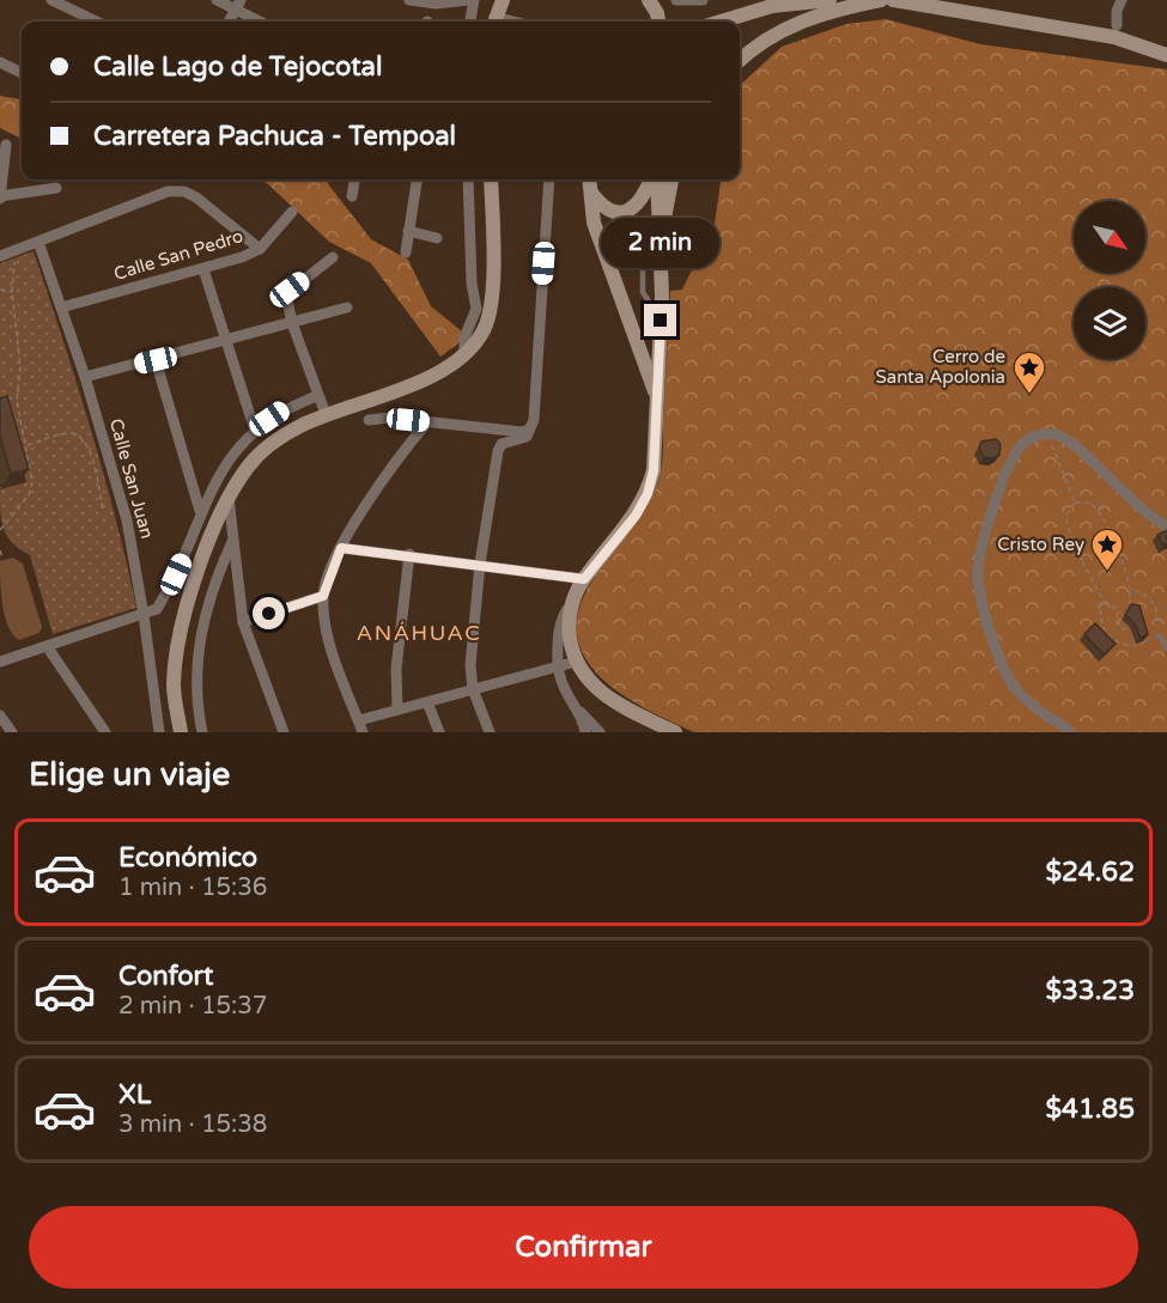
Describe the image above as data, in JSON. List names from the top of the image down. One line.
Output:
{"streets":{"street":["Calle San Pedro","Calle San Juan"]},"crossings":[["Calle San Pedro","Calle San Juan"]],"districts":["ANÁHUAC"],"places":{"place":["Cerro de Santa Apolonia","Cristo Rey"]},"north":"bottom right","page":{"banner":["Calle Lago de Tejocotal","Carretera Pachuca - Tempoal"],"bubble":"2 min","heading":"Elige un viaje","list":[{"name":"Económico","note":"1 min · 15:36","value":"$24.62"},{"name":"Confort","note":"2 min · 15:37","value":"$33.23"},{"name":"XL","note":"3 min · 15:38","value":"$41.85"}],"buttons":"Confirmar"}}
